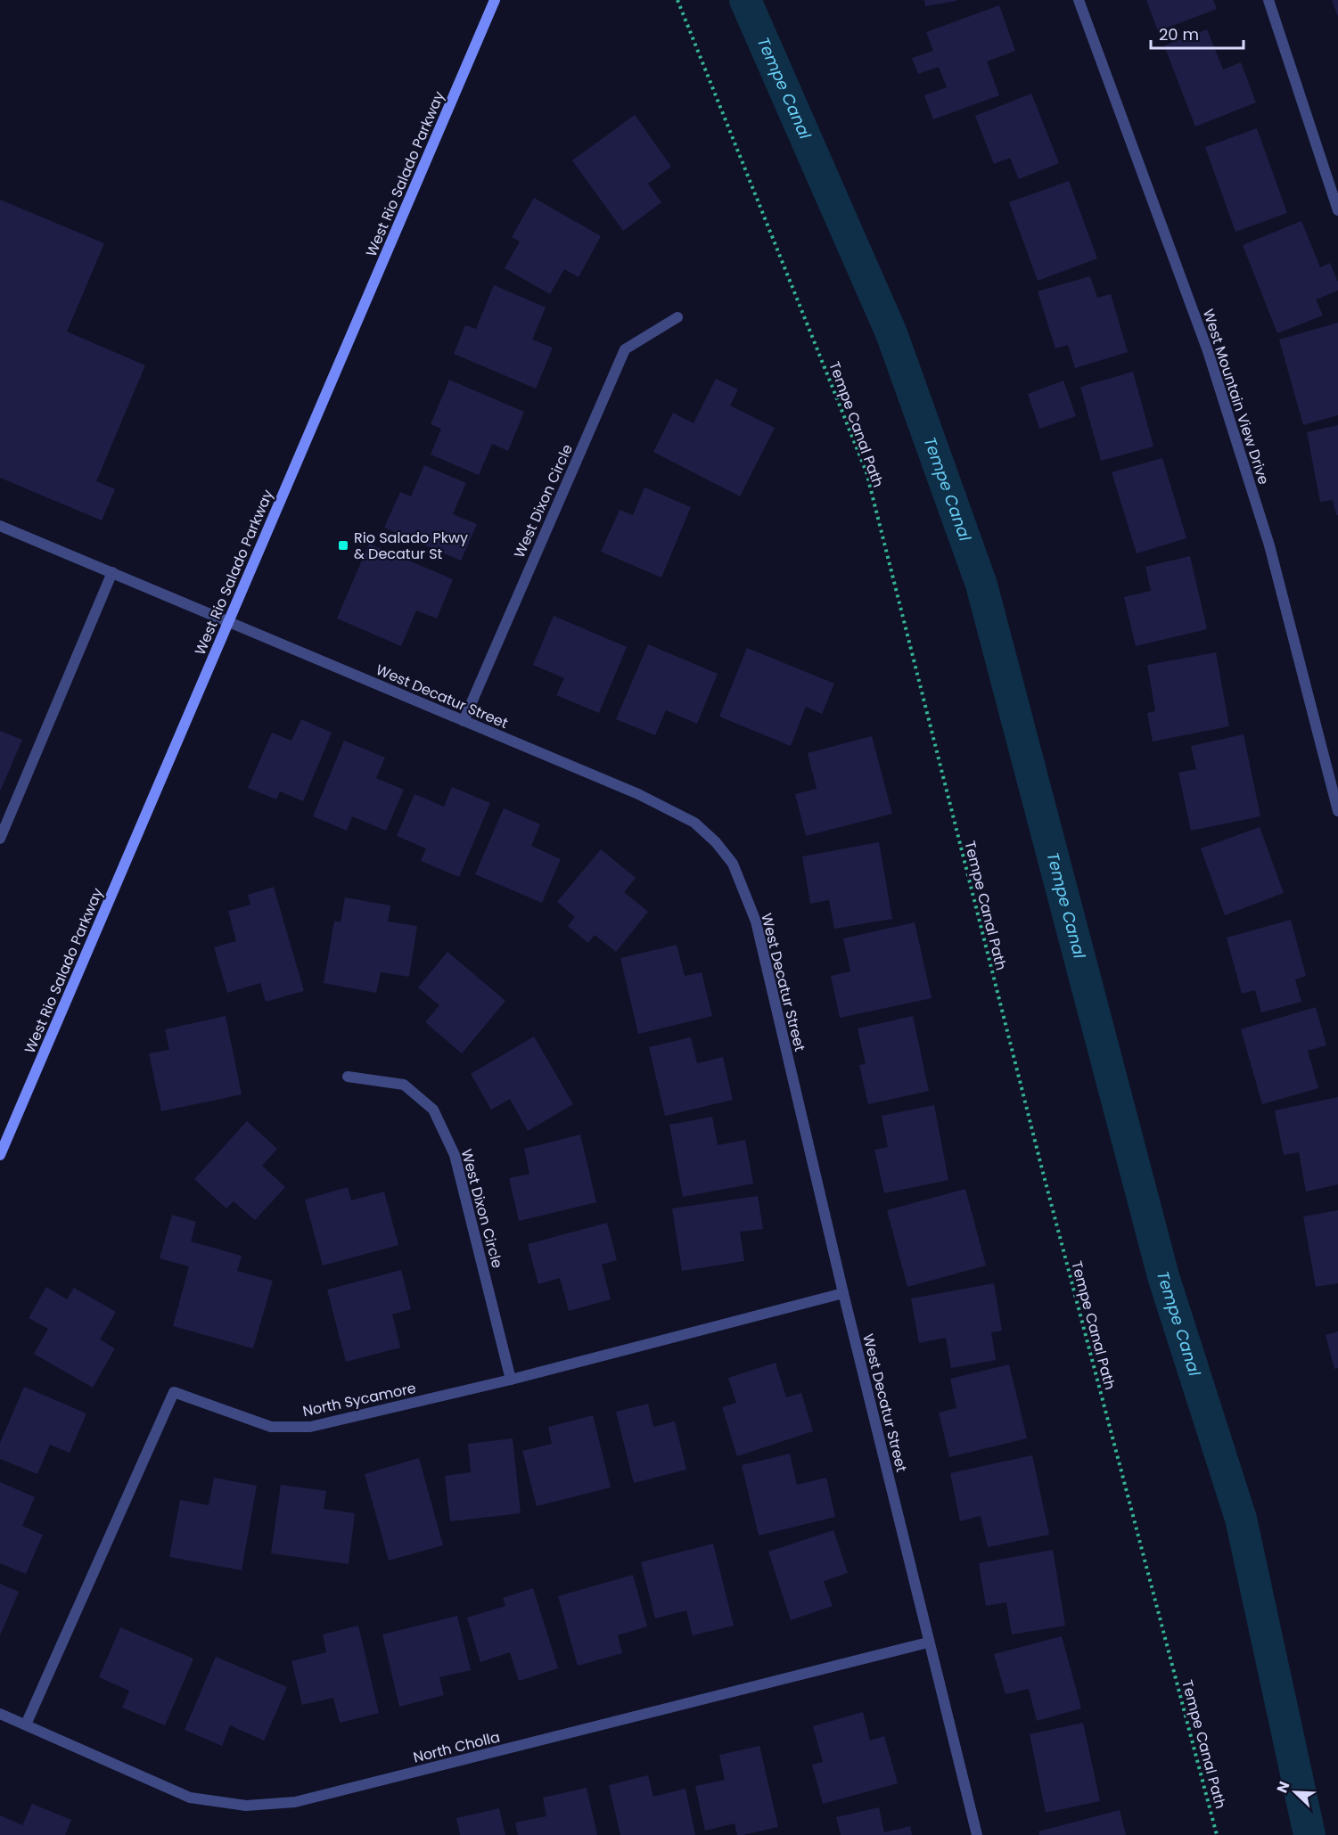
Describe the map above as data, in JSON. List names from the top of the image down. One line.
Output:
{"streets":{"main road":["West Rio Salado Parkway"],"street":["West Mountain View Drive","West Dixon Circle","West Decatur Street","North Sycamore","North Cholla"],"path":["Tempe Canal Path"]},"crossings":[["West Rio Salado Parkway","West Decatur Street"],["West Dixon Circle","West Decatur Street"],["West Dixon Circle","North Sycamore"],["West Decatur Street","North Sycamore"],["West Decatur Street","North Cholla"],["North Sycamore","North Cholla"]],"water":["Tempe Canal"],"places":{"transit":["Rio Salado Pkwy & Decatur St"]},"scale_bar":"20 m","north":"top left"}
